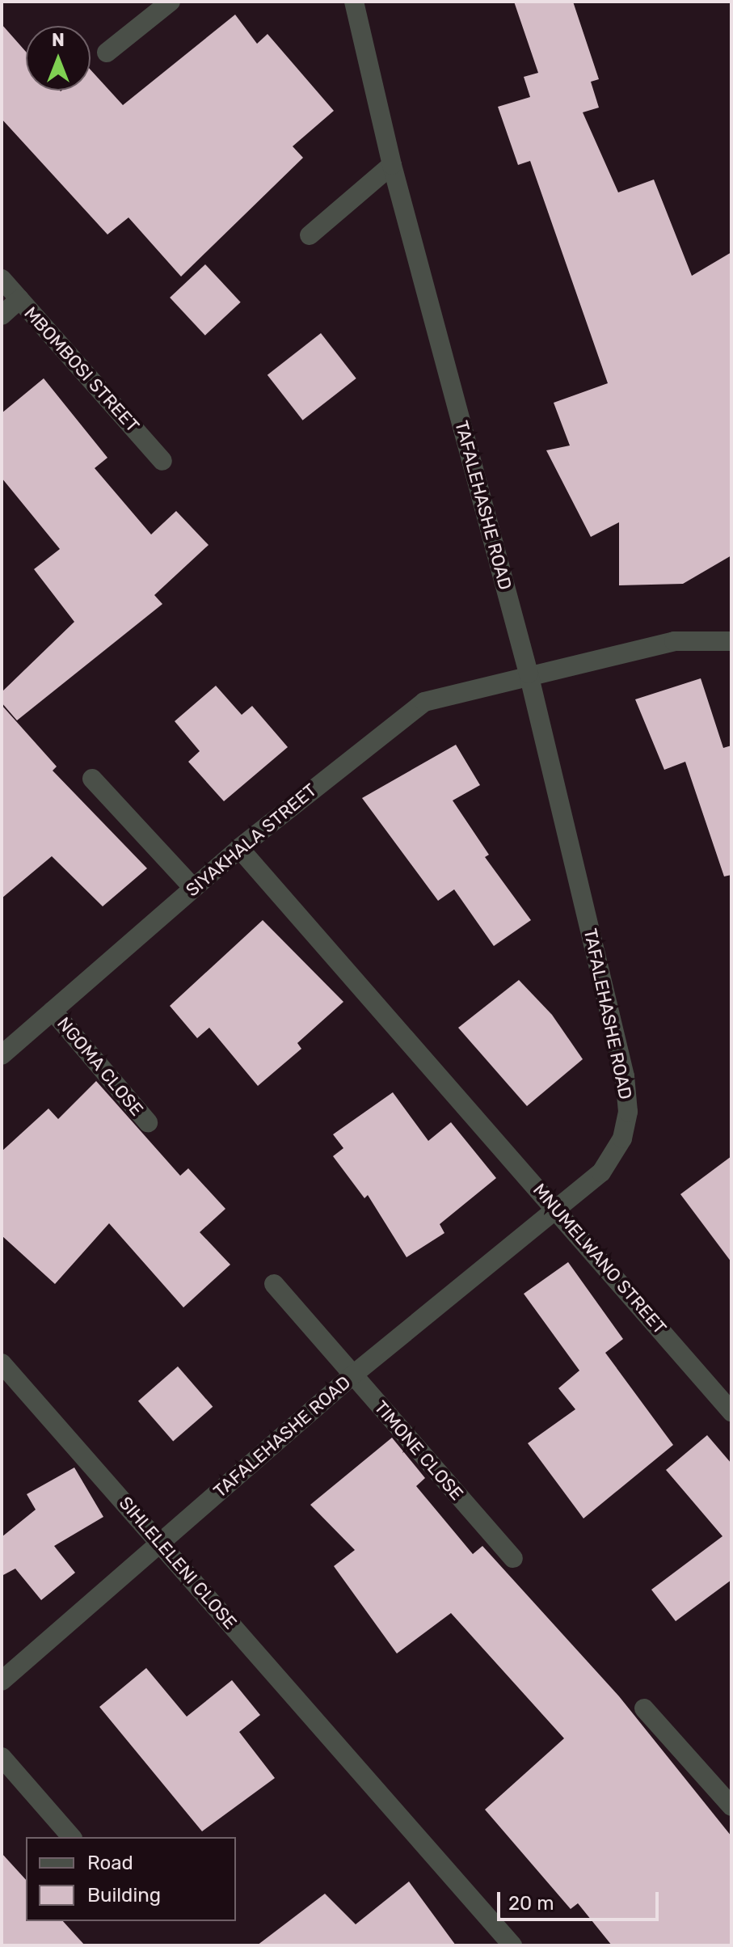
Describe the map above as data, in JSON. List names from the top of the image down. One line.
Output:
{"streets":{"street":["MBOMBOSI STREET","TAFALEHASHE ROAD","SIYAKHALA STREET","NGOMA CLOSE","MNUMELWANO STREET","TIMONE CLOSE","SIHLELELENI CLOSE"]},"crossings":[["TAFALEHASHE ROAD","SIYAKHALA STREET"],["TAFALEHASHE ROAD","MNUMELWANO STREET"],["TAFALEHASHE ROAD","TIMONE CLOSE"],["TAFALEHASHE ROAD","SIHLELELENI CLOSE"],["SIYAKHALA STREET","NGOMA CLOSE"],["SIYAKHALA STREET","MNUMELWANO STREET"]],"legend":["Road","Building"],"scale_bar":"20 m","north":"top"}
